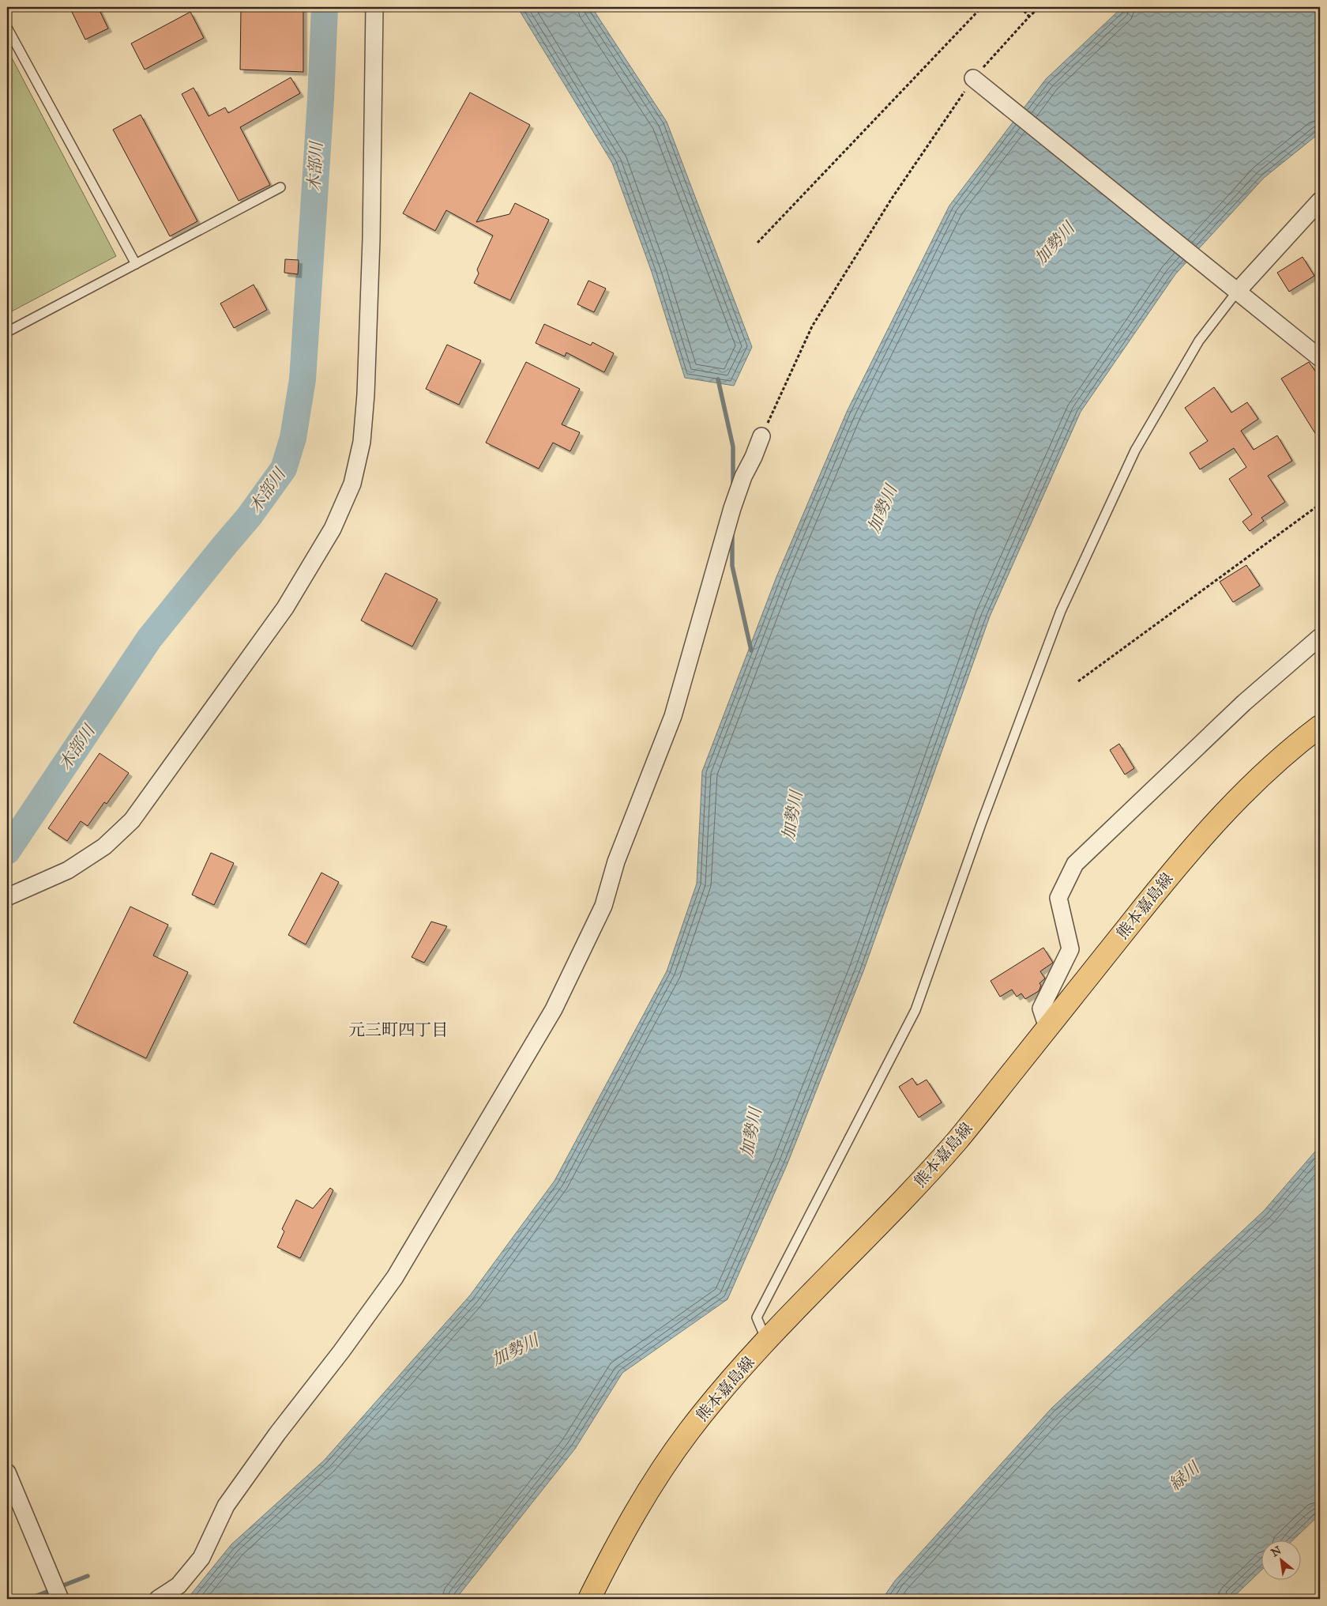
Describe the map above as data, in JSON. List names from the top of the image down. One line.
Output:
{"streets":{"main road":["熊本嘉島線"]},"districts":["元三町四丁目"],"water":["木部川","加勢川","緑川"],"north":"top left"}
